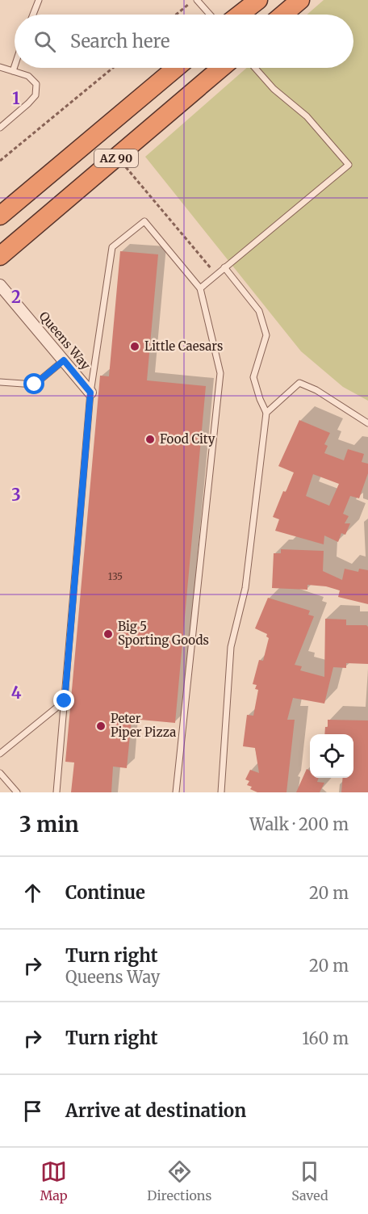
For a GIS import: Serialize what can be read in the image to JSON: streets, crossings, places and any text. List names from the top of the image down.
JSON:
{
  "streets": {
    "highway": ["AZ 90"],
    "street": ["Queens Way"]
  },
  "places": [
    "Little Caesars",
    "Food City",
    "Big 5 Sporting Goods",
    "Peter Piper Pizza"
  ],
  "house_numbers": ["135"],
  "page": {
    "search": "Search here",
    "heading": ["3 min", "Walk · 200 m"],
    "list": [
      ["Continue", "20 m"],
      ["Turn right", "Queens Way", "20 m"],
      ["Turn right", "160 m"],
      "Arrive at destination"
    ],
    "nav": ["Map", "Directions", "Saved"]
  },
  "grid": {
    "rows": [
      "1",
      "2",
      "3",
      "4"
    ]
  }
}
